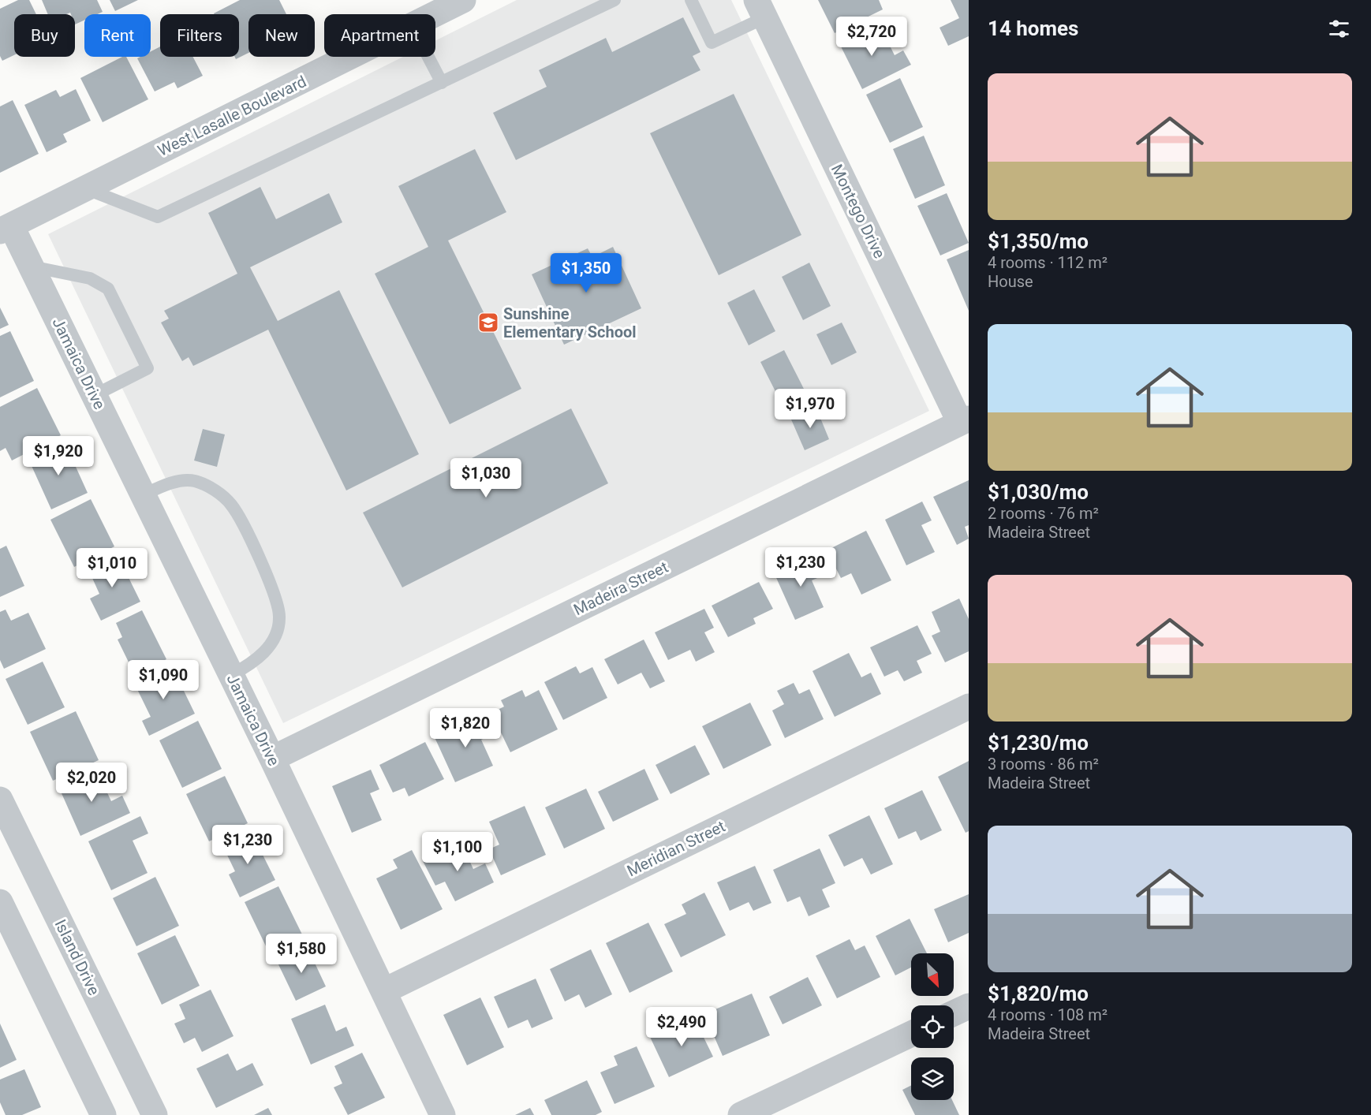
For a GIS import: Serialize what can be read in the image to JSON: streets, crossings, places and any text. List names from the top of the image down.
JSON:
{
  "streets": {
    "street": [
      "West Lasalle Boulevard",
      "Montego Drive",
      "Jamaica Drive",
      "Madeira Street",
      "Meridian Street",
      "Island Drive"
    ]
  },
  "crossings": [
    ["West Lasalle Boulevard", "Jamaica Drive"],
    ["Montego Drive", "Madeira Street"],
    ["Jamaica Drive", "Madeira Street"],
    ["Jamaica Drive", "Meridian Street"]
  ],
  "places": {
    "school or university": ["Sunshine Elementary School"]
  },
  "north": "bottom right",
  "page": {
    "heading": "14 homes",
    "chip": [
      "Buy",
      "Rent",
      "Filters",
      "New",
      "Apartment"
    ],
    "price": [
      "$2,720",
      "$1,350",
      "$1,970",
      "$1,920",
      "$1,030",
      "$1,230",
      "$1,010",
      "$1,090",
      "$1,820",
      "$2,020",
      "$1,230",
      "$1,100",
      "$1,580",
      "$2,490"
    ],
    "list": [
      {
        "name": "$1,350/mo",
        "note": "4 rooms · 112 m² · House"
      },
      {
        "name": "$1,030/mo",
        "note": "2 rooms · 76 m² · Madeira Street"
      },
      {
        "name": "$1,230/mo",
        "note": "3 rooms · 86 m² · Madeira Street"
      },
      {
        "name": "$1,820/mo",
        "note": "4 rooms · 108 m² · Madeira Street"
      }
    ]
  }
}
